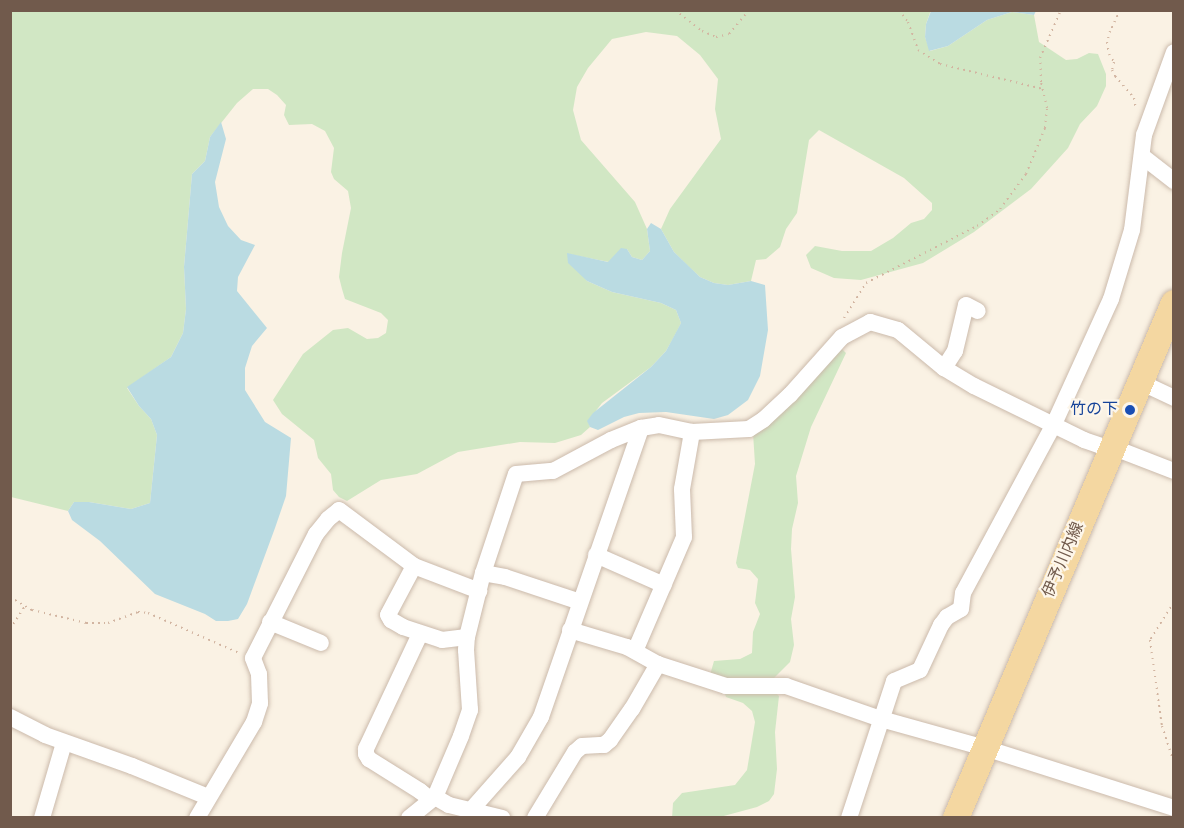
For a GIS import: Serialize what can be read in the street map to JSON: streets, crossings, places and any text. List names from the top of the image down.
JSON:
{
  "streets": {
    "main road": ["伊予川内線"]
  },
  "places": ["竹の下"]
}
